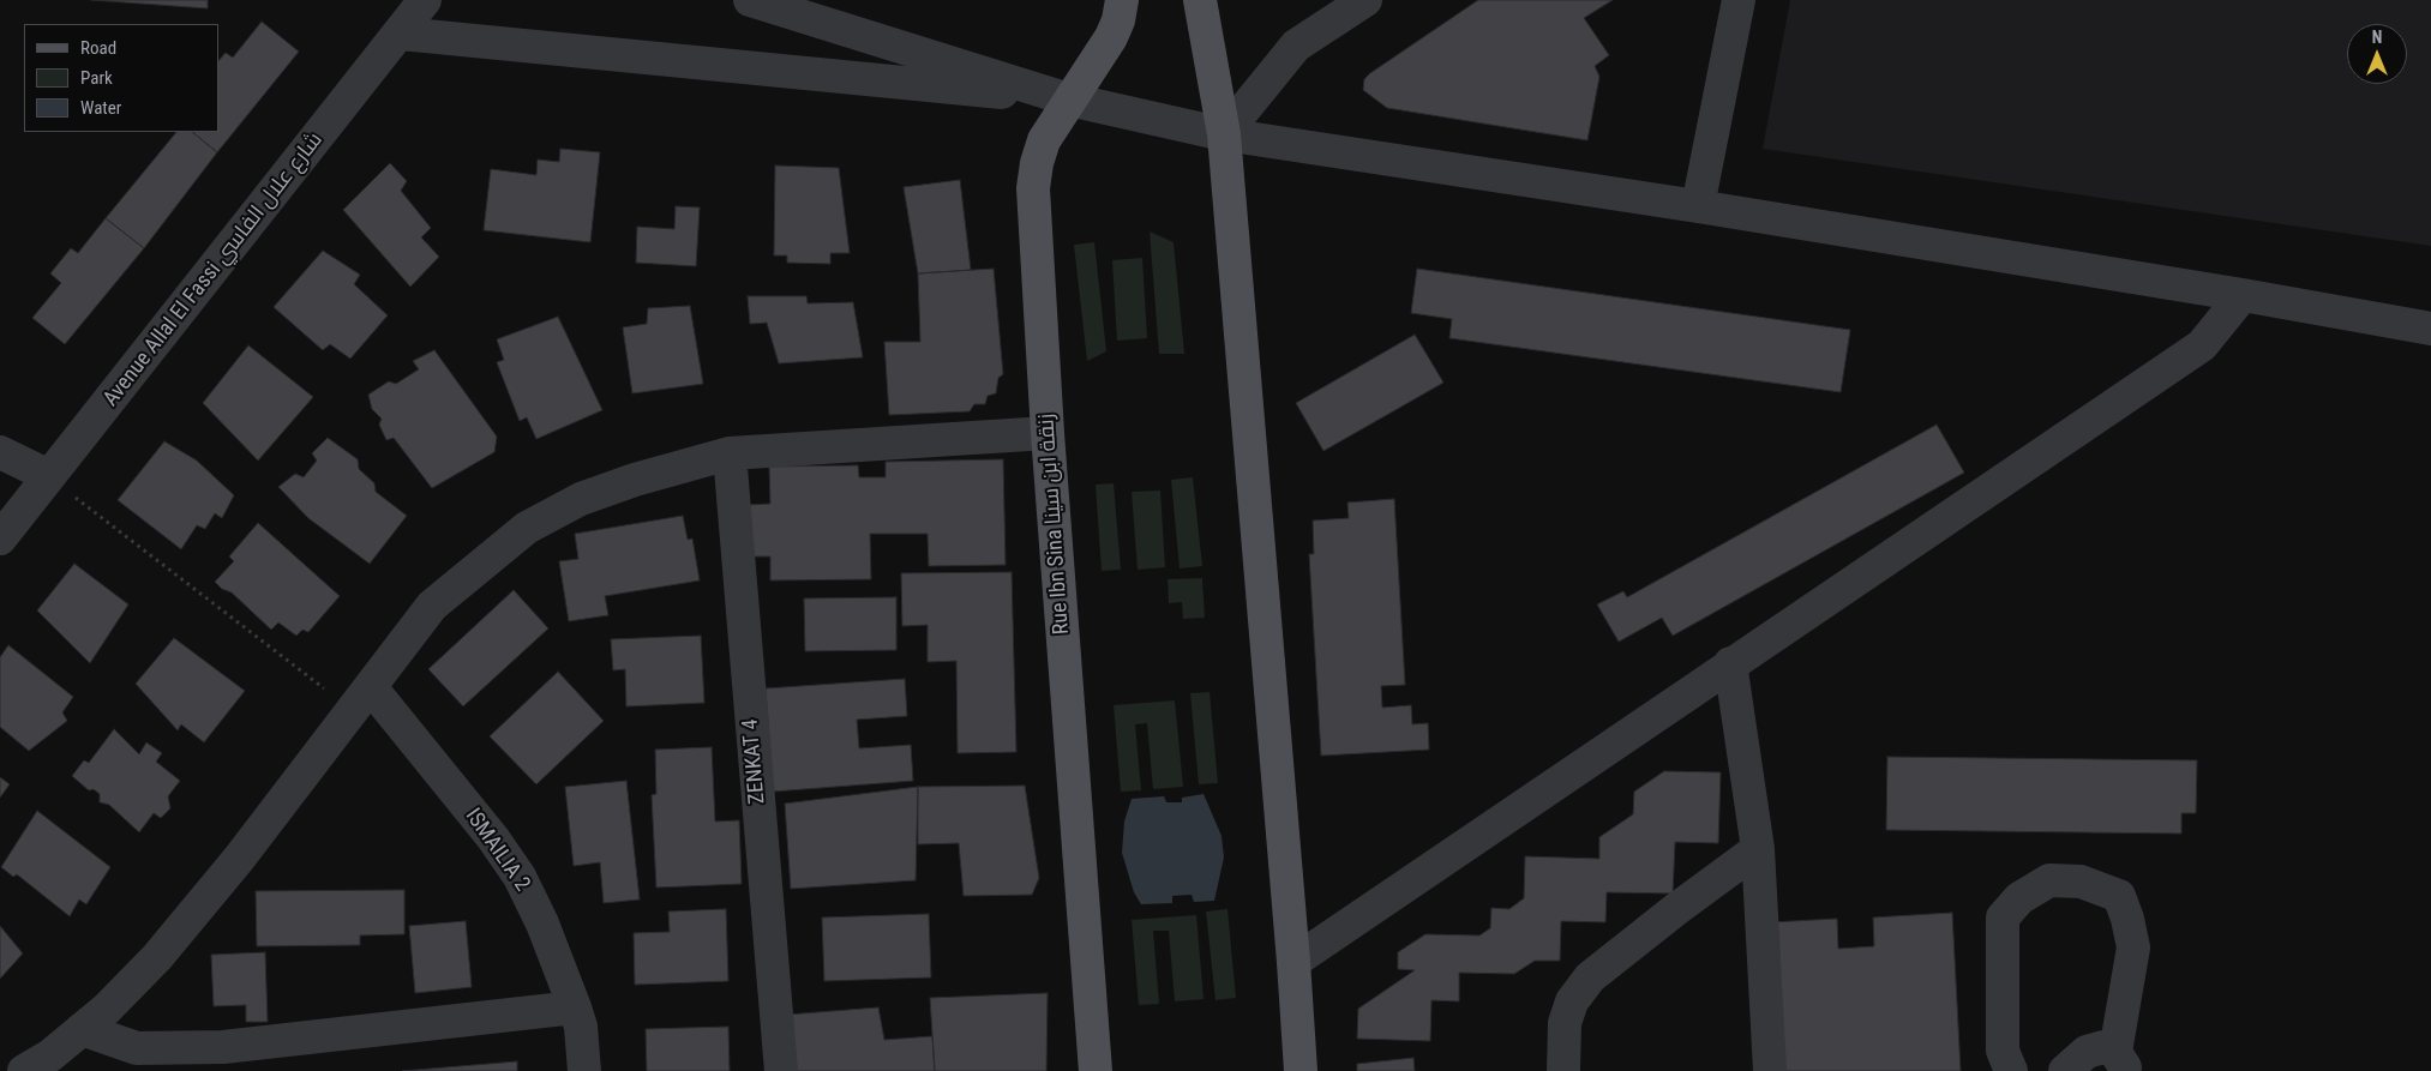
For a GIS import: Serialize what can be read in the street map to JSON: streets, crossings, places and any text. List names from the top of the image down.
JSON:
{
  "streets": {
    "main road": ["Rue Ibn Sina زنقة ابن سينا"],
    "street": ["Avenue Allal El Fassi شارع علال الفاسي", "ZENKAT 4", "ISMAILIA 2"]
  },
  "legend": ["Road", "Park", "Water"],
  "north": "top"
}
